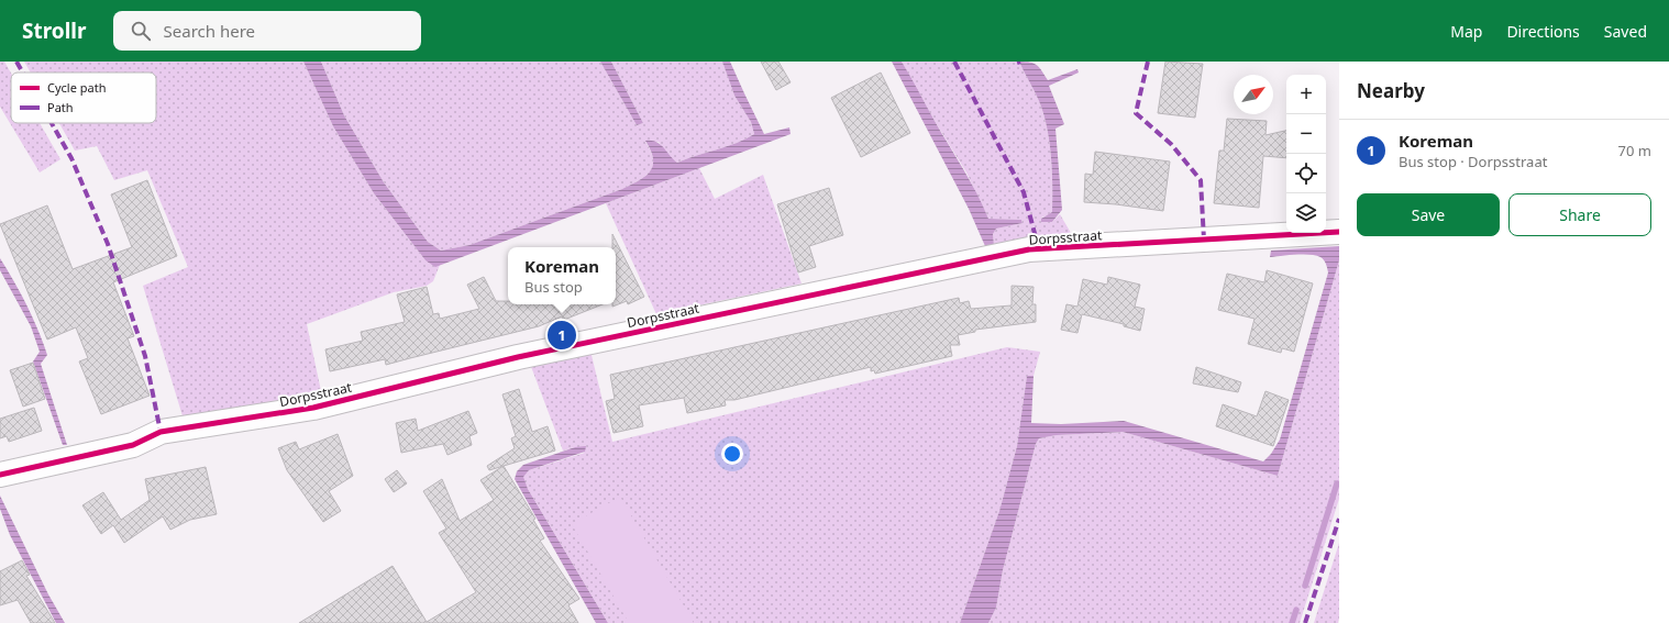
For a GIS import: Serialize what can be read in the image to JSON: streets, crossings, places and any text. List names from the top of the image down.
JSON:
{
  "streets": {
    "street": ["Dorpsstraat"]
  },
  "legend": ["Cycle path", "Path"],
  "north": "top right",
  "page": {
    "header": "Strollr",
    "search": "Search here",
    "nav": ["Map", "Directions", "Saved"],
    "heading": "Nearby",
    "map_buttons": ["+", "−"],
    "list": [
      {
        "mark": "1",
        "name": "Koreman",
        "note": "Bus stop · Dorpsstraat",
        "value": "70 m"
      }
    ],
    "buttons": ["Save", "Share"],
    "popup": ["Koreman", "Bus stop"],
    "pins": "1"
  }
}
